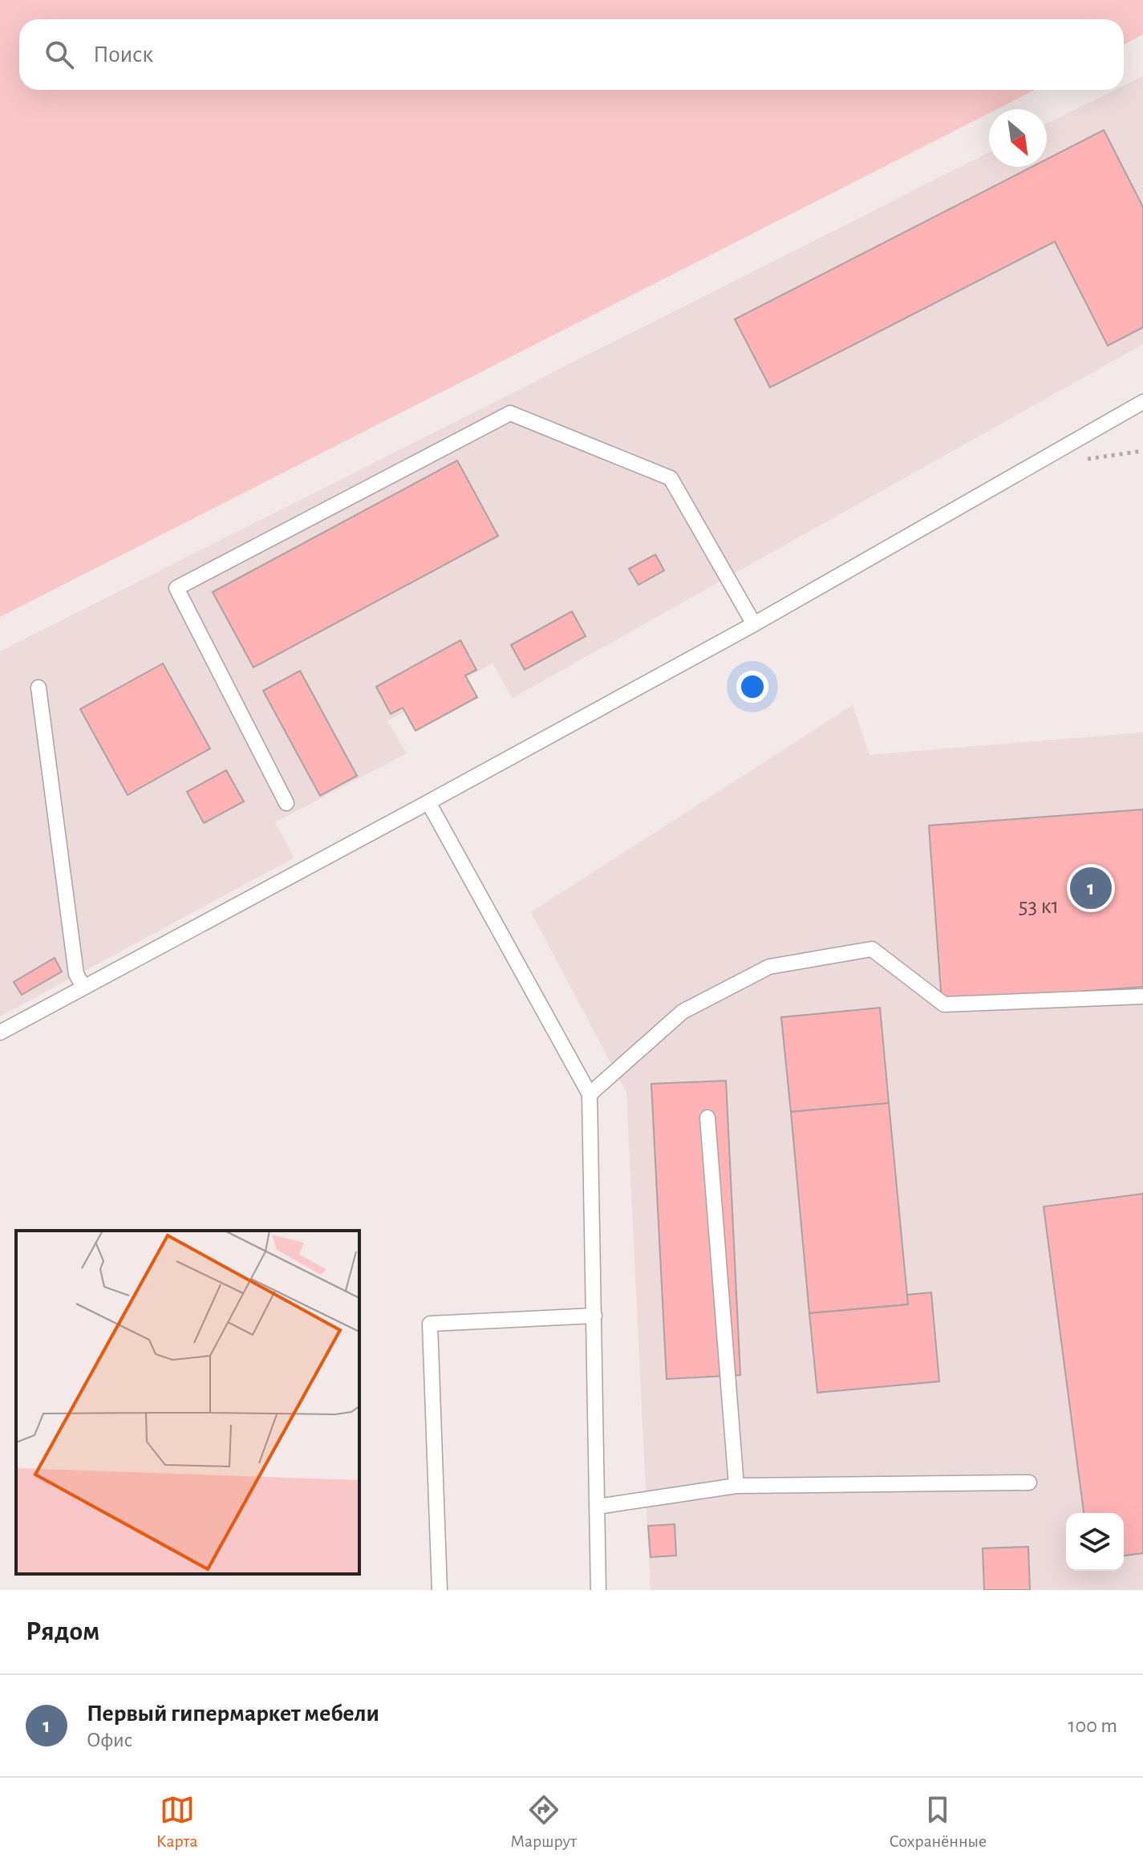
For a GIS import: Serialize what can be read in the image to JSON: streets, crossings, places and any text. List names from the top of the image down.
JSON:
{
  "house_numbers": ["53 к1"],
  "north": "bottom right",
  "page": {
    "search": "Поиск",
    "pins": "1",
    "heading": "Рядом",
    "list": [
      {
        "mark": "1",
        "name": "Первый гипермаркет мебели",
        "note": "Офис",
        "value": "100 m"
      }
    ],
    "nav": ["Карта", "Маршрут", "Сохранённые"]
  }
}
